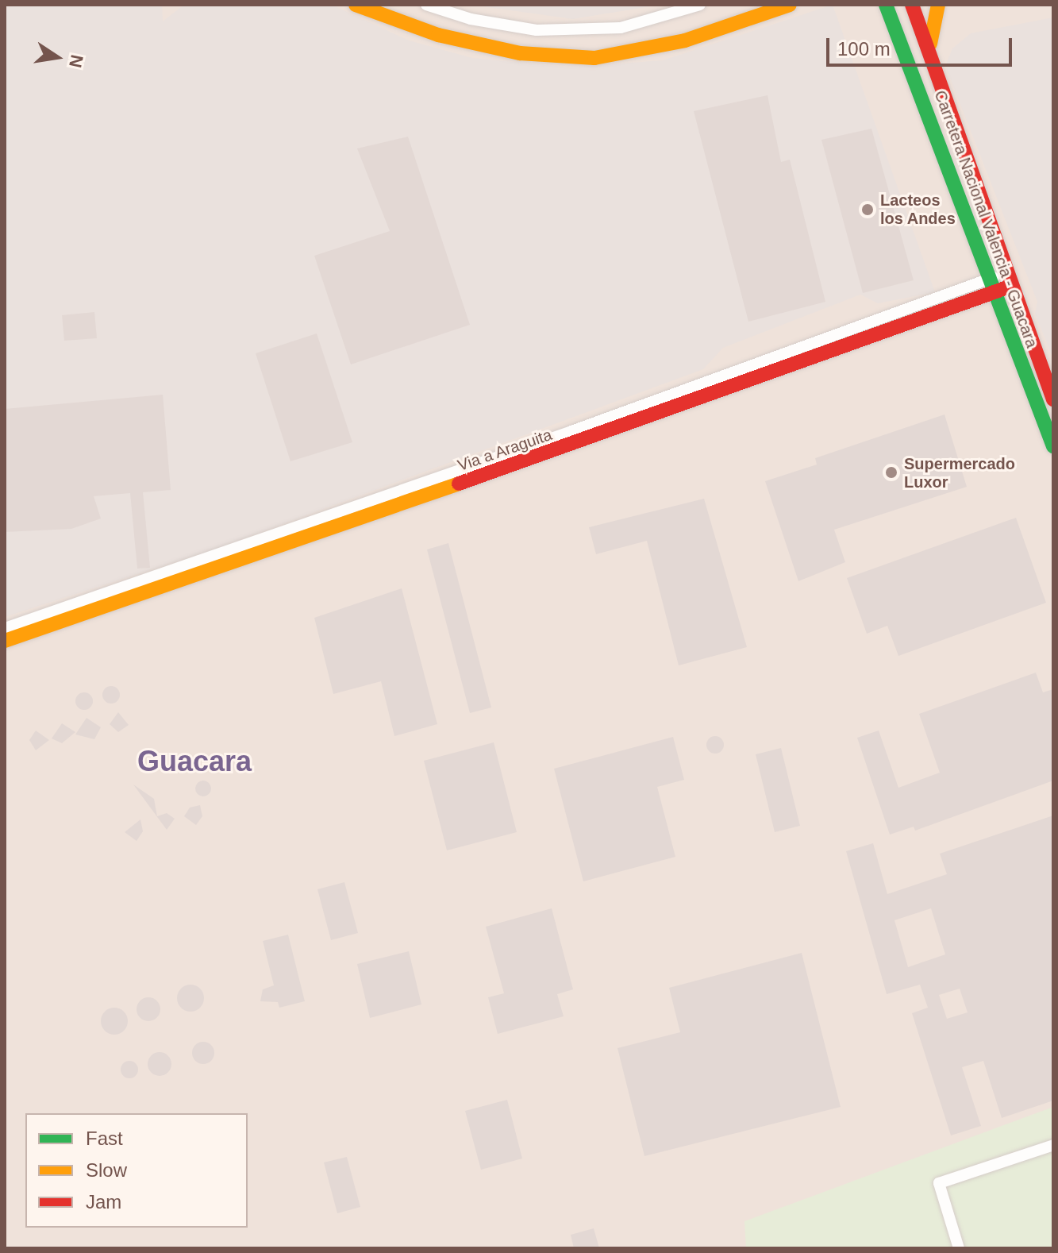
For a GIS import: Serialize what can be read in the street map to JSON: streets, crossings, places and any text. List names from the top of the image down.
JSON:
{
  "streets": {
    "street": ["Carretera Nacional Valencia - Guacara", "Via a Araguita"]
  },
  "crossings": [
    ["Carretera Nacional Valencia - Guacara", "Via a Araguita"]
  ],
  "districts": ["Guacara"],
  "places": ["Lacteos los Andes", "Supermercado Luxor"],
  "legend": ["Fast", "Slow", "Jam"],
  "scale_bar": "100 m",
  "north": "right"
}
